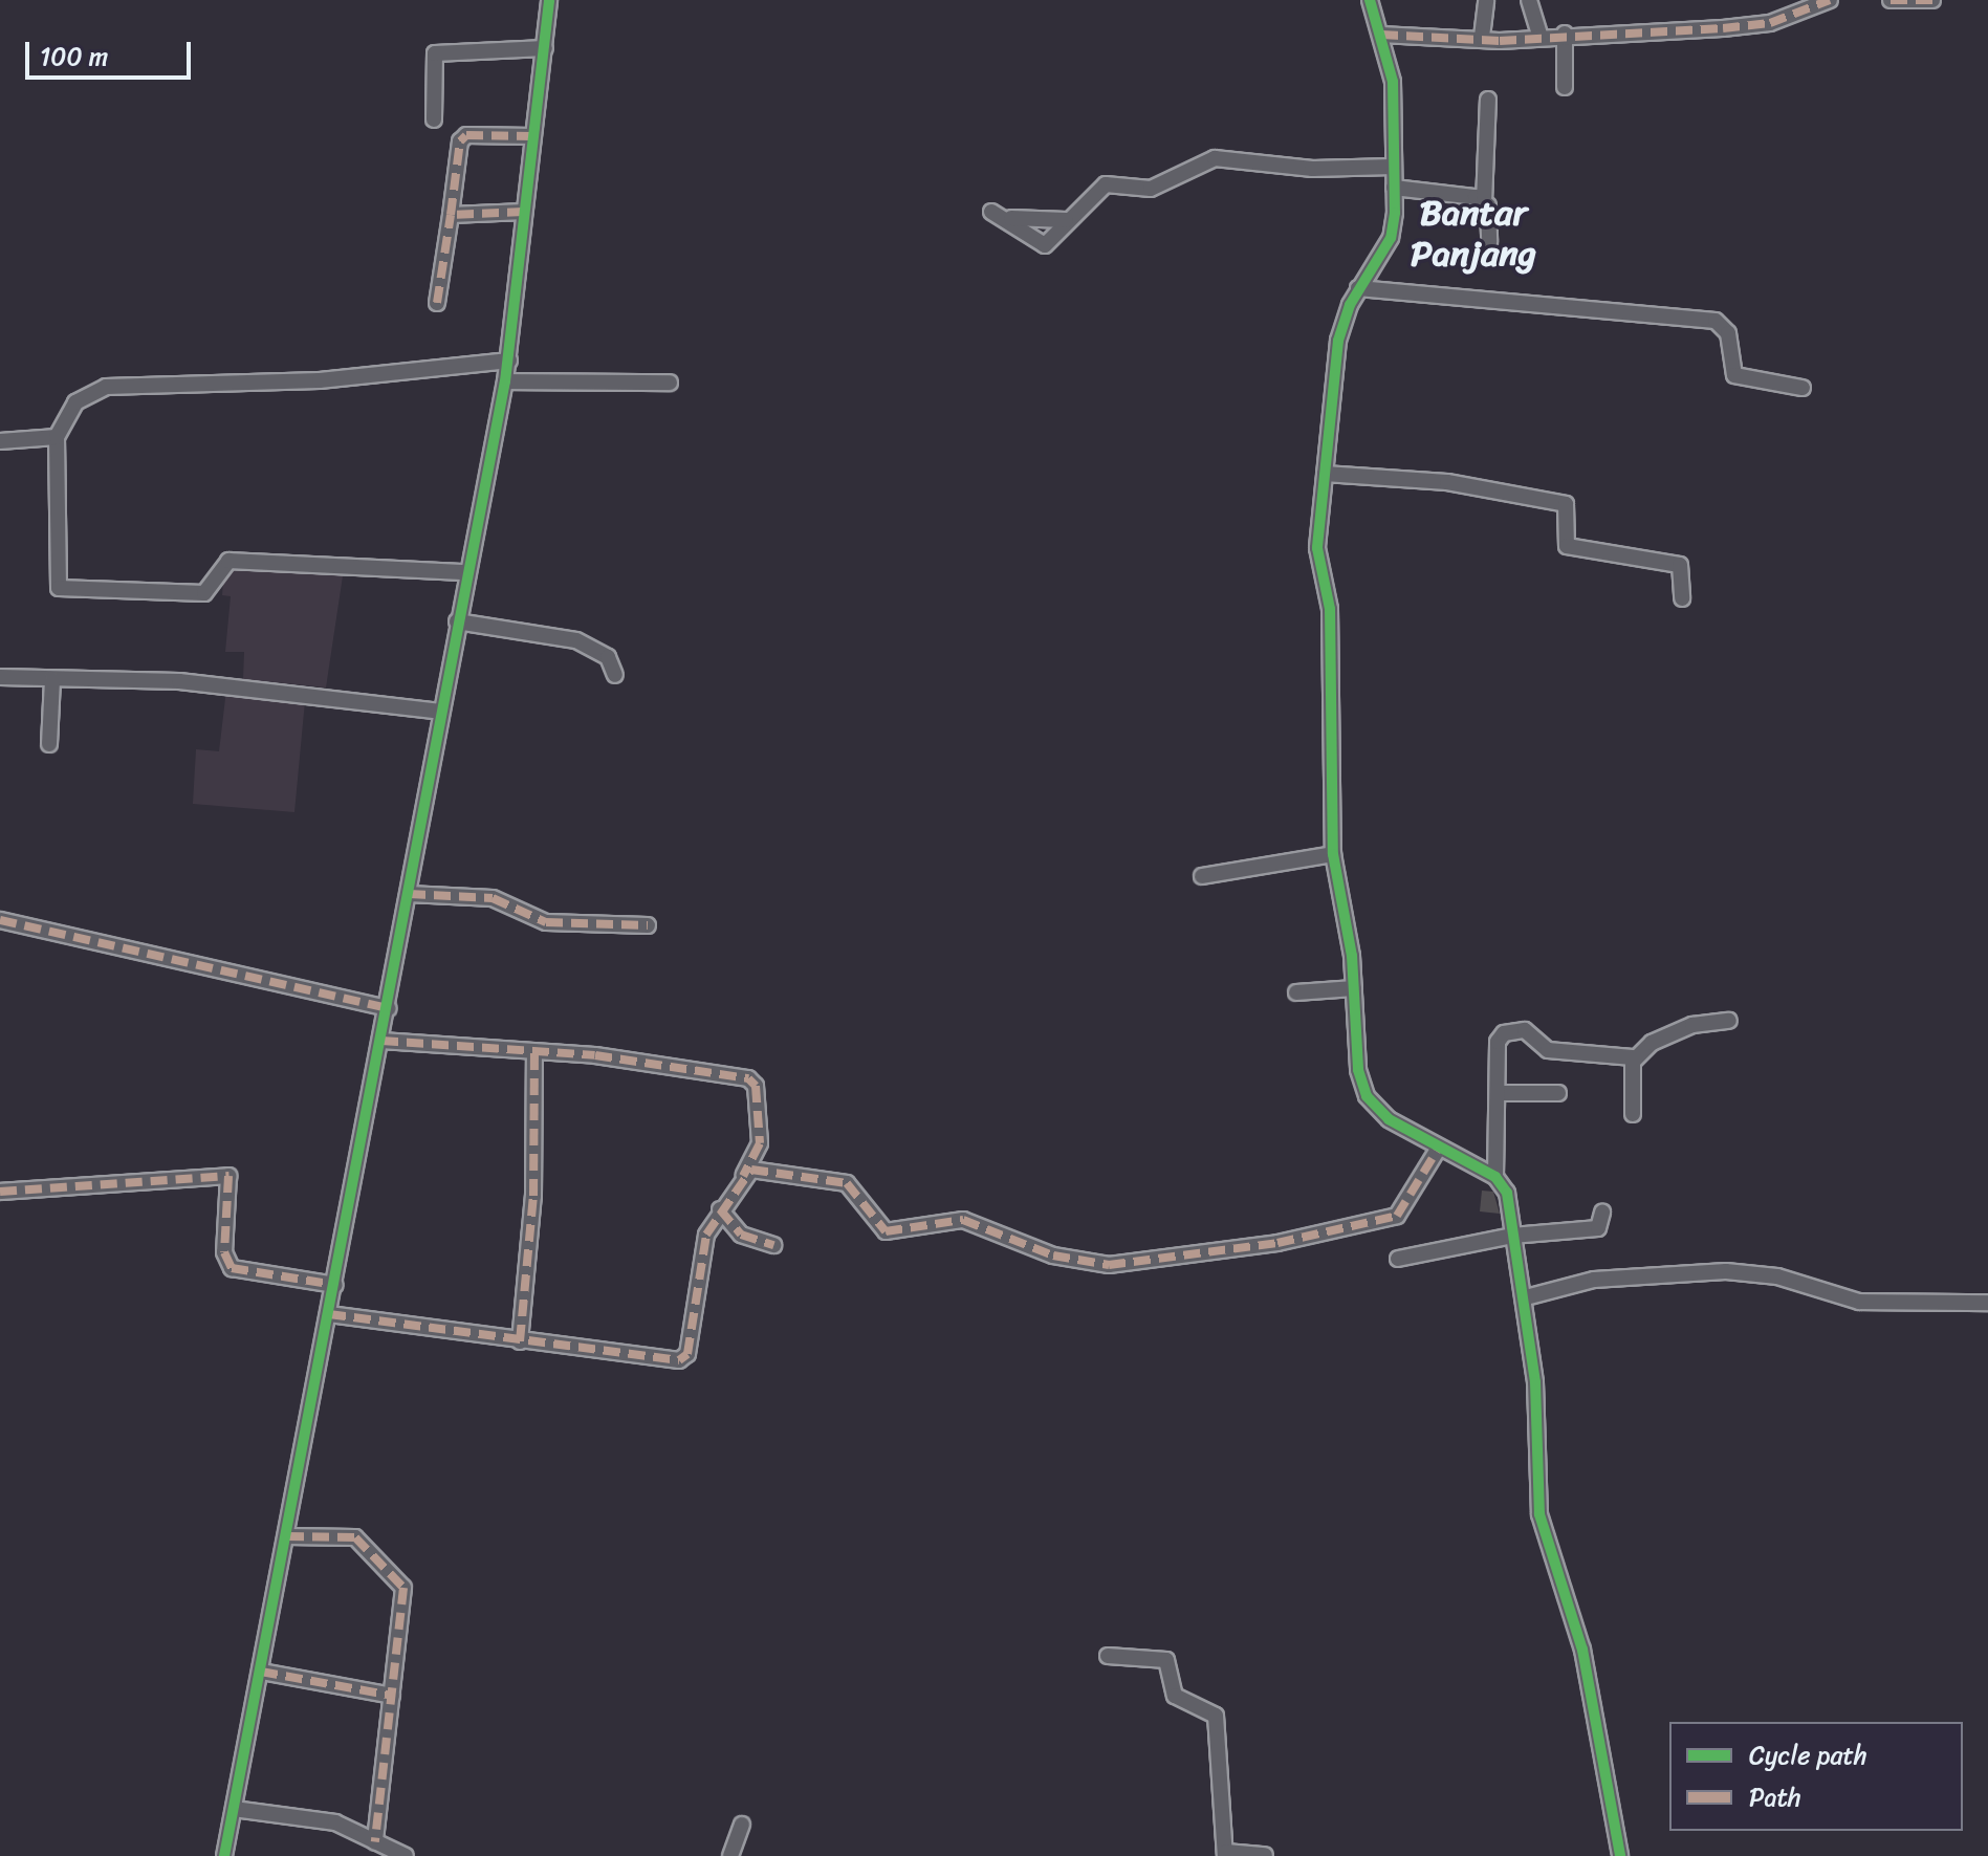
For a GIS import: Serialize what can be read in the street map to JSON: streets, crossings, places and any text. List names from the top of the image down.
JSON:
{
  "districts": ["Bantar Panjang"],
  "legend": ["Cycle path", "Path"],
  "scale_bar": "100 m"
}
